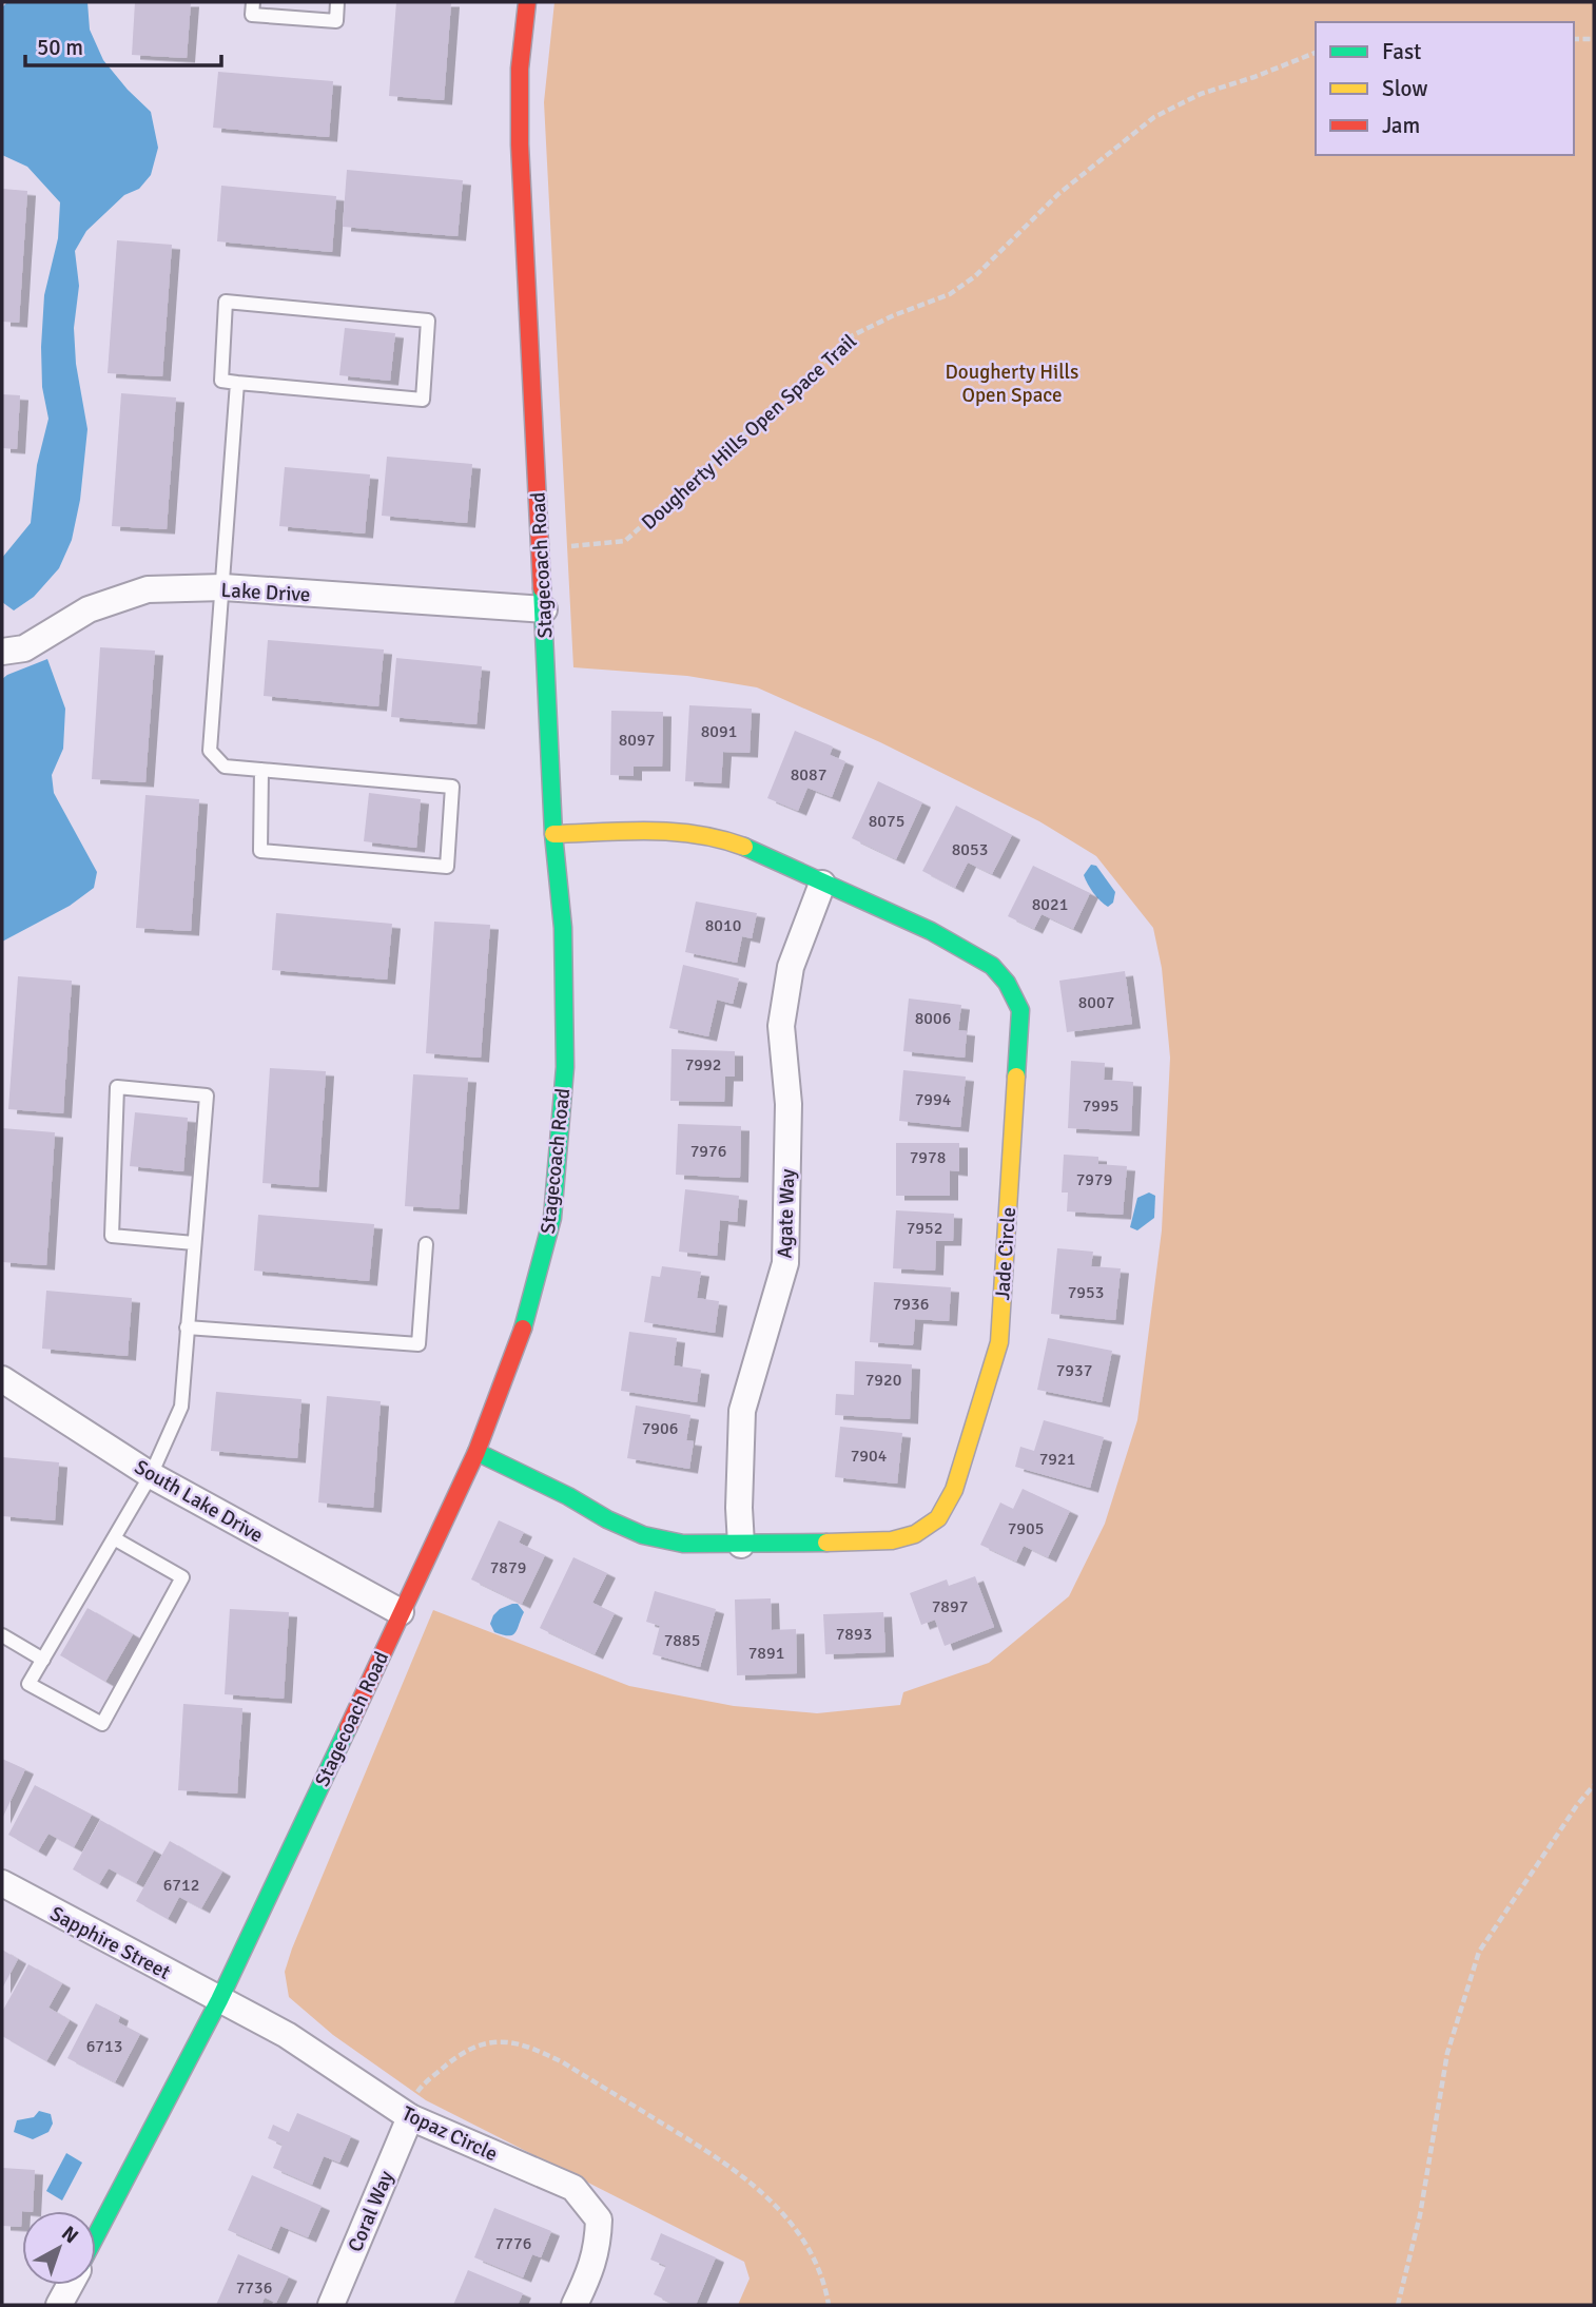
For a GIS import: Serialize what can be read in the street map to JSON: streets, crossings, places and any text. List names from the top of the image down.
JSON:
{
  "streets": {
    "street": [
      "Stagecoach Road",
      "Lake Drive",
      "Agate Way",
      "Jade Circle",
      "South Lake Drive",
      "Sapphire Street",
      "Topaz Circle",
      "Coral Way"
    ],
    "path": ["Dougherty Hills Open Space Trail"]
  },
  "crossings": [
    ["Dougherty Hills Open Space Trail", "Stagecoach Road"],
    ["Stagecoach Road", "Lake Drive"],
    ["Stagecoach Road", "Jade Circle"],
    ["Stagecoach Road", "South Lake Drive"],
    ["Stagecoach Road", "Sapphire Street"],
    ["Stagecoach Road", "Topaz Circle"],
    ["Agate Way", "Jade Circle"],
    ["Sapphire Street", "Topaz Circle"],
    ["Topaz Circle", "Coral Way"]
  ],
  "parks": ["Dougherty Hills Open Space"],
  "house_numbers": [
    "8091",
    "8097",
    "8087",
    "8075",
    "8053",
    "8021",
    "8010",
    "8007",
    "8006",
    "7992",
    "7994",
    "7995",
    "7976",
    "7978",
    "7979",
    "7952",
    "7953",
    "7936",
    "7937",
    "7920",
    "7906",
    "7904",
    "7921",
    "7905",
    "7879",
    "7897",
    "7893",
    "7885",
    "7891",
    "6712",
    "6713",
    "7776",
    "7736"
  ],
  "legend": ["Fast", "Slow", "Jam"],
  "scale_bar": "50 m",
  "north": "top right"
}
